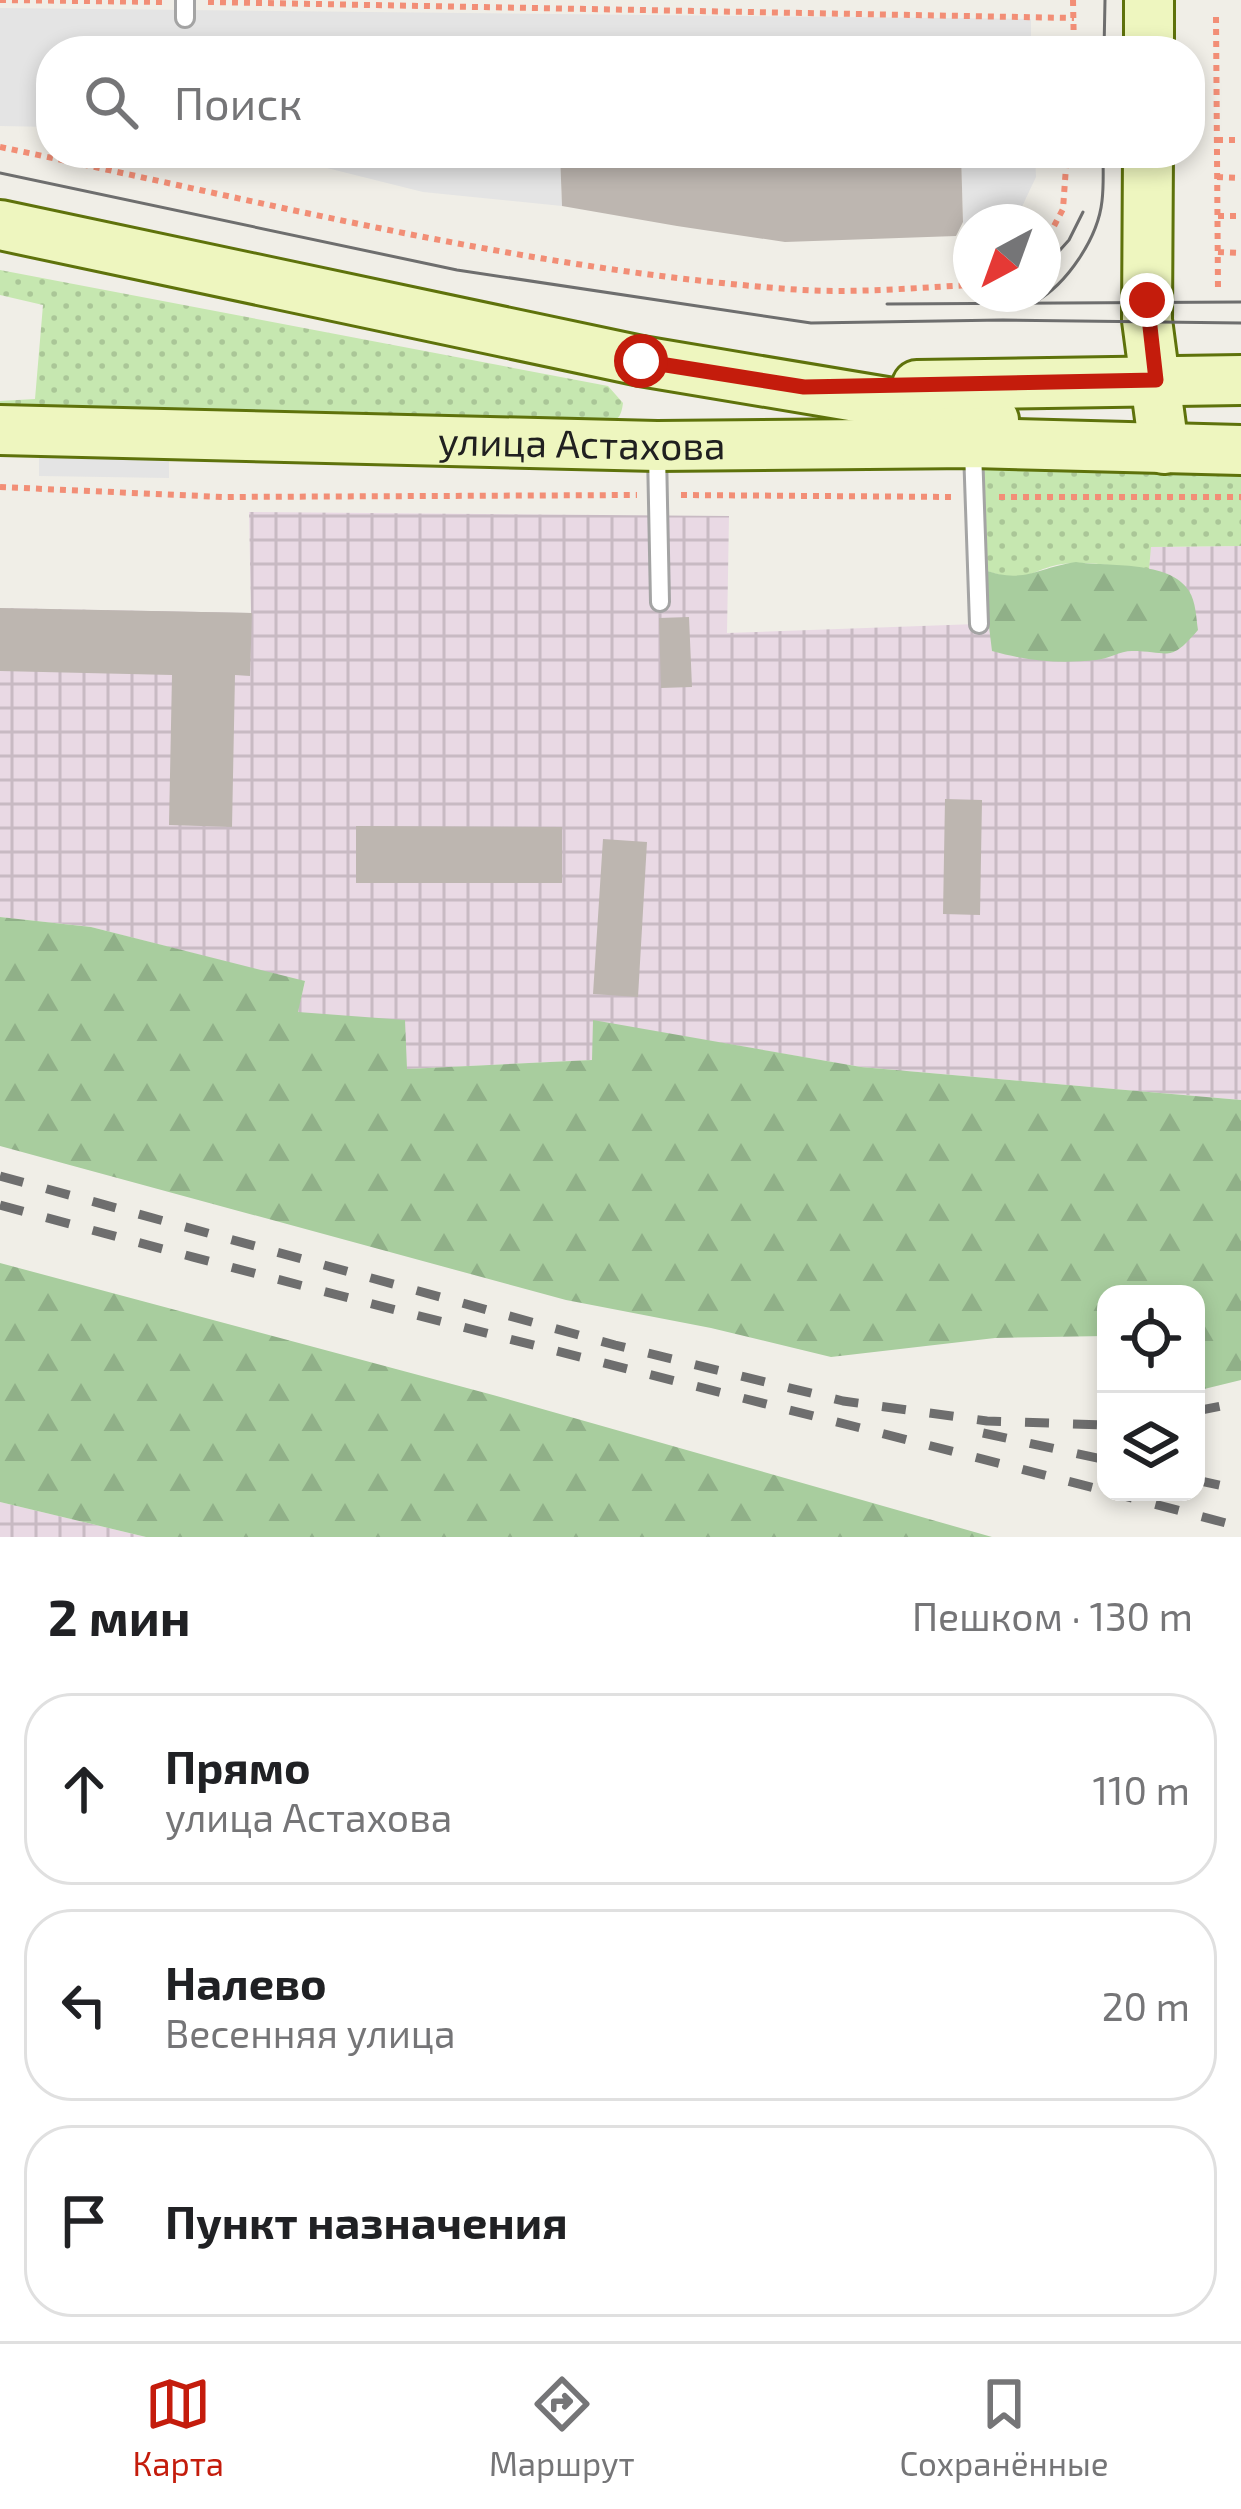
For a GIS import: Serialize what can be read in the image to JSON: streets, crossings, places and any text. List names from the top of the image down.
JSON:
{
  "streets": {
    "main road": ["улица Астахова"]
  },
  "north": "bottom left",
  "page": {
    "search": "Поиск",
    "heading": ["2 мин", "Пешком · 130 m"],
    "list": [
      ["Прямо", "улица Астахова", "110 m"],
      ["Налево", "Весенняя улица", "20 m"],
      "Пункт назначения"
    ],
    "nav": ["Карта", "Маршрут", "Сохранённые"]
  }
}
